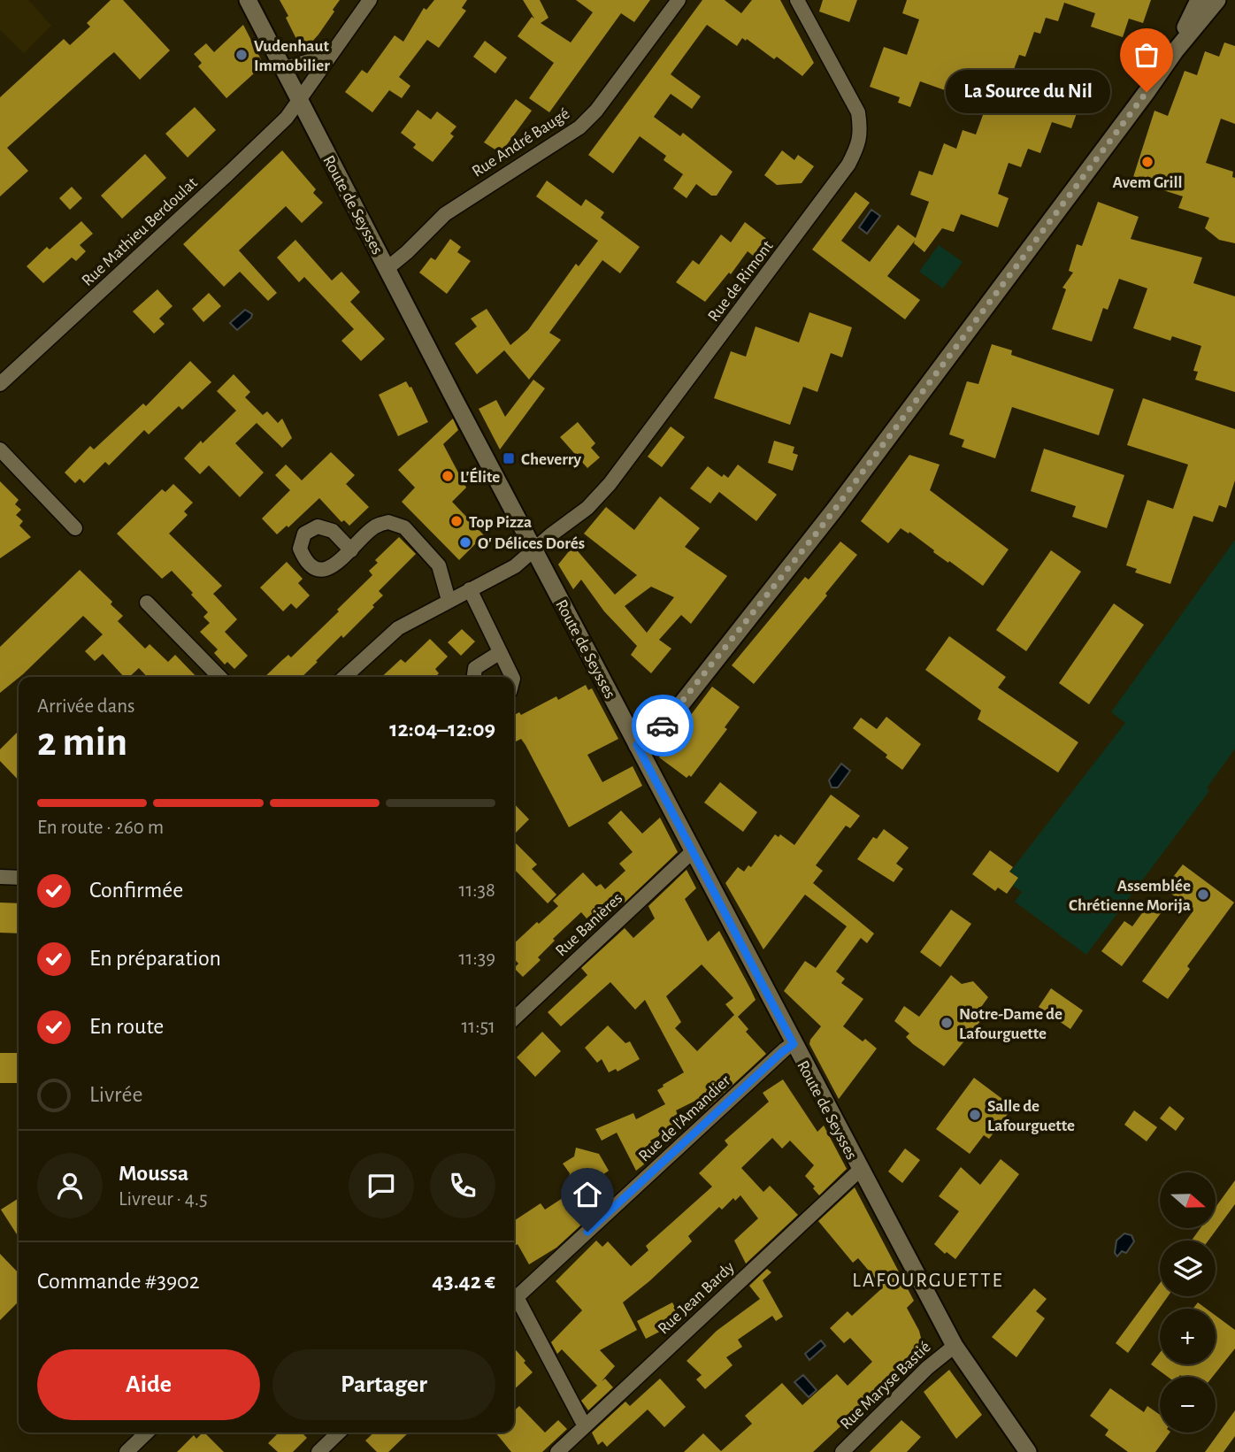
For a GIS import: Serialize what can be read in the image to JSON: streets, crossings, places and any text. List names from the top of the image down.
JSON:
{
  "streets": {
    "main road": ["Route de Seysses"],
    "street": [
      "Rue André Baugé",
      "Rue Mathieu Berdoulat",
      "Rue de Rimont",
      "Rue Banières",
      "Rue de l'Amandier",
      "Rue Jean Bardy",
      "Rue Maryse Bastié"
    ]
  },
  "crossings": [
    ["Rue André Baugé", "Route de Seysses"],
    ["Route de Seysses", "Rue Mathieu Berdoulat"],
    ["Route de Seysses", "Rue de Rimont"],
    ["Route de Seysses", "Rue Banières"],
    ["Route de Seysses", "Rue de l'Amandier"],
    ["Route de Seysses", "Rue Jean Bardy"],
    ["Route de Seysses", "Rue Maryse Bastié"],
    ["Rue de l'Amandier", "Rue Jean Bardy"]
  ],
  "districts": ["LAFOURGUETTE"],
  "places": {
    "other": [
      "Vudenhaut Immobilier",
      "La Source du Nil",
      "Avem Grill",
      "L'Élite",
      "Top Pizza",
      "O' Délices Dorés",
      "Assemblée Chrétienne Morija",
      "Notre-Dame de Lafourguette",
      "Salle de Lafourguette"
    ],
    "transit": ["Cheverry"]
  },
  "north": "right",
  "page": {
    "bubble": "La Source du Nil",
    "heading": ["2 min", "Arrivée dans", "12:04–12:09"],
    "panel": [
      "Moussa",
      "Livreur · 4.5",
      "Commande #3902",
      "43.42 €"
    ],
    "bar": "En route · 260 m",
    "list": [
      ["Confirmée", "11:38"],
      ["En préparation", "11:39"],
      ["En route", "11:51"],
      "Livrée"
    ],
    "map_buttons": ["+", "−"],
    "buttons": ["Aide", "Partager"]
  }
}
